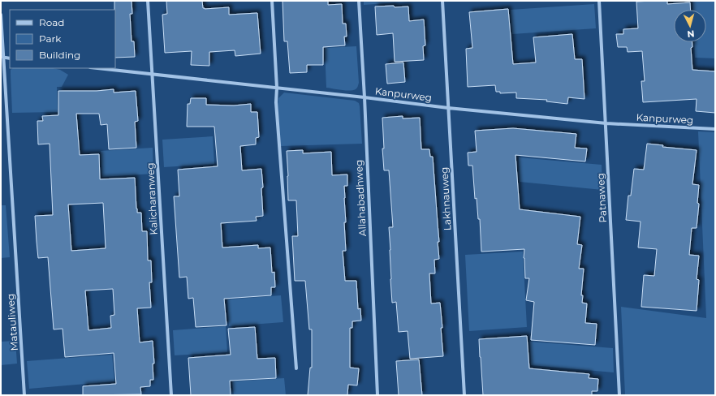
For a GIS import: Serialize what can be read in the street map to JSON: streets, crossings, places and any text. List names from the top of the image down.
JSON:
{
  "streets": {
    "street": [
      "Kanpurweg",
      "Allahabadhweg",
      "Patnaweg",
      "Kalicharanweg",
      "Lakhnauweg",
      "Matauliweg"
    ]
  },
  "crossings": [
    ["Kanpurweg", "Allahabadhweg"],
    ["Kanpurweg", "Patnaweg"],
    ["Kanpurweg", "Kalicharanweg"],
    ["Kanpurweg", "Lakhnauweg"]
  ],
  "legend": ["Road", "Park", "Building"],
  "north": "bottom"
}
